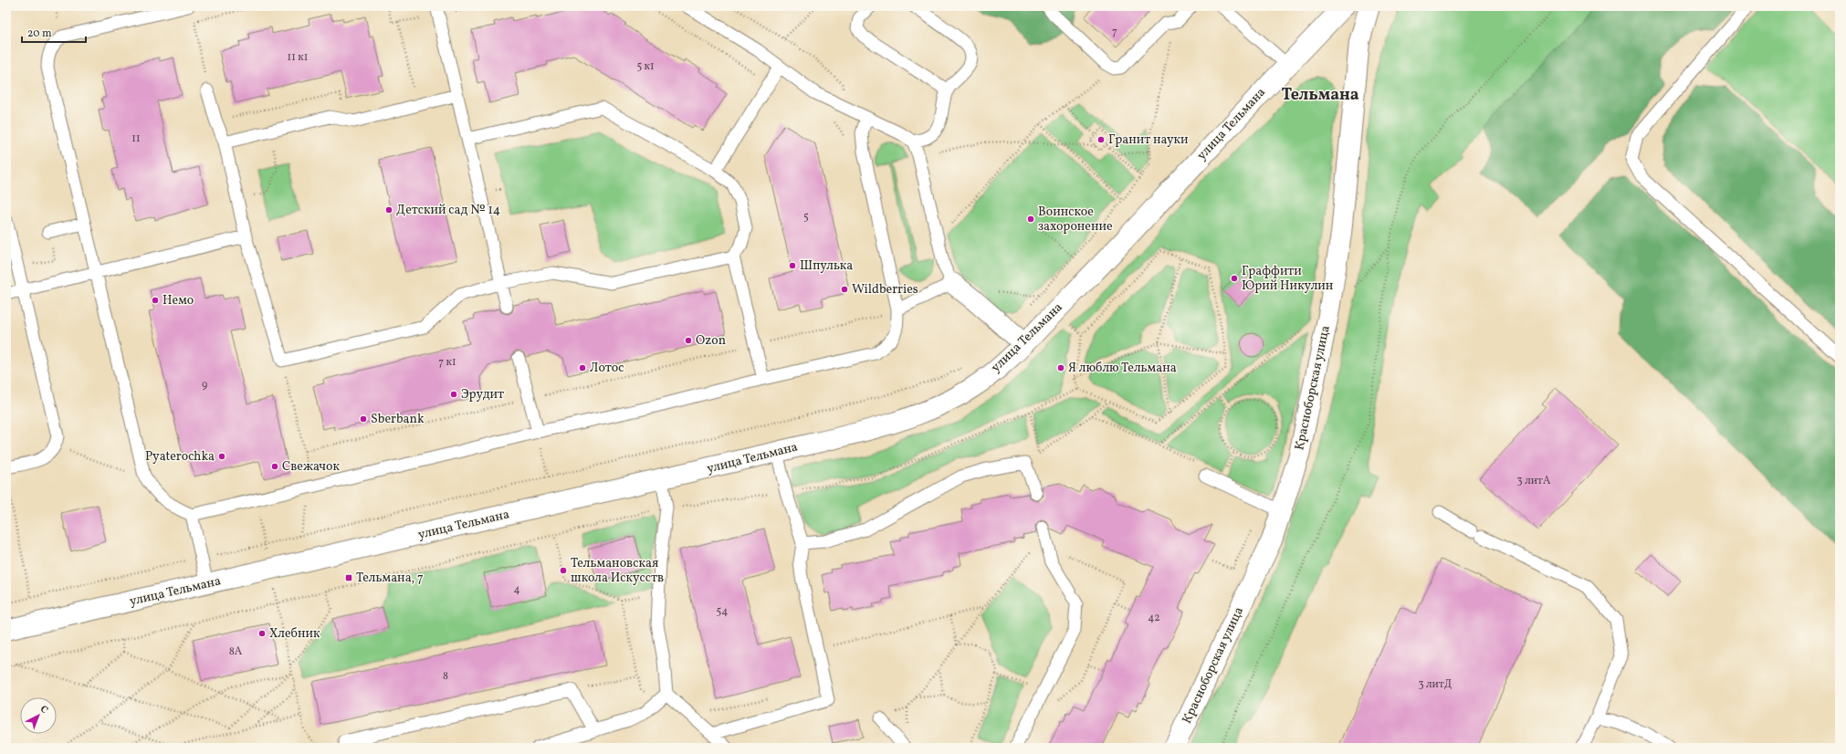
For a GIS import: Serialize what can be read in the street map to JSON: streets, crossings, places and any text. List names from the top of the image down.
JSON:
{
  "streets": {
    "main road": ["улица Тельмана", "Красноборская улица"]
  },
  "districts": ["Тельмана"],
  "places": {
    "other": [
      "Гранит науки",
      "Детский сад № 14",
      "Воинское захоронение",
      "Шпулька",
      "Граффити Юрий Никулин",
      "Wildberries",
      "Немо",
      "Ozon",
      "Лотос",
      "Я люблю Тельмана",
      "Эрудит",
      "Sberbank",
      "Pyaterochka",
      "Свежачок",
      "Тельмановская школа Искусств",
      "Хлебник"
    ],
    "transit": ["Тельмана, 7"]
  },
  "house_numbers": [
    "7",
    "11 к1",
    "5 к1",
    "11",
    "5",
    "7 к1",
    "9",
    "3 литА",
    "4",
    "54",
    "42",
    "8А",
    "8",
    "3 литД"
  ],
  "scale_bar": "20 m",
  "north": "top right"
}
